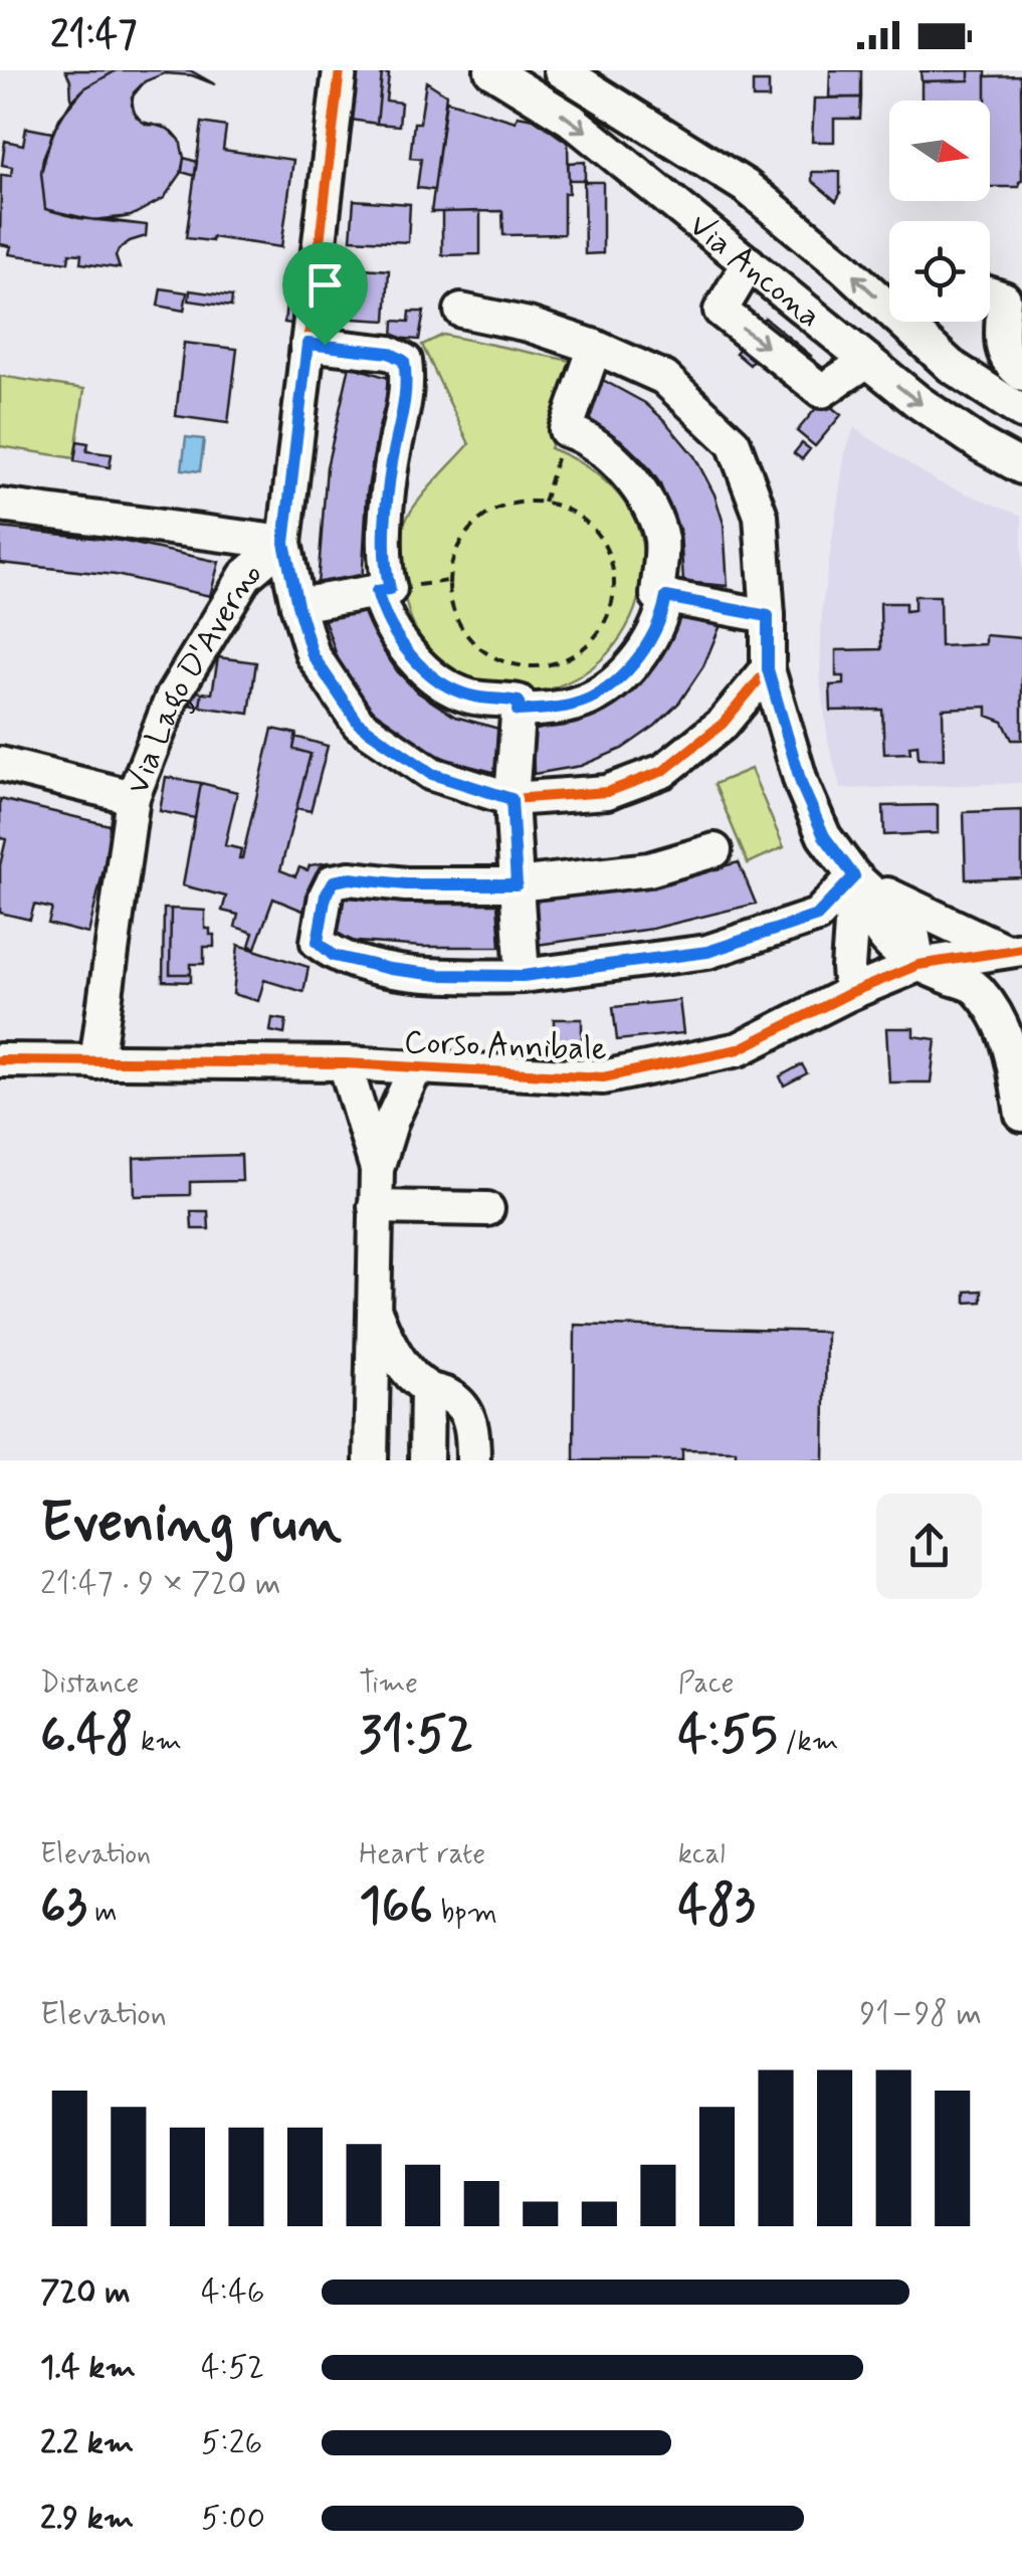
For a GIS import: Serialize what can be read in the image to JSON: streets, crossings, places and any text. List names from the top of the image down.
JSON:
{
  "streets": {
    "street": ["Via Ancona", "Via Lago D'Averno", "Corso Annibale"]
  },
  "crossings": [
    ["Via Lago D'Averno", "Corso Annibale"]
  ],
  "north": "right",
  "page": {
    "status": "21:47",
    "heading": ["Evening run", "21:47 · 9 × 720 m"],
    "stats": [
      ["Distance", "6.48 km"],
      ["Time", "31:52"],
      ["Pace", "4:55 /km"],
      ["Elevation", "63 m"],
      ["Heart rate", "166 bpm"],
      ["kcal", "483"]
    ],
    "chart": ["Elevation", "91–98 m"],
    "list": [
      {
        "name": "720 m",
        "note": "4:46"
      },
      {
        "name": "1.4 km",
        "note": "4:52"
      },
      {
        "name": "2.2 km",
        "note": "5:26"
      },
      {
        "name": "2.9 km",
        "note": "5:00"
      }
    ]
  }
}
